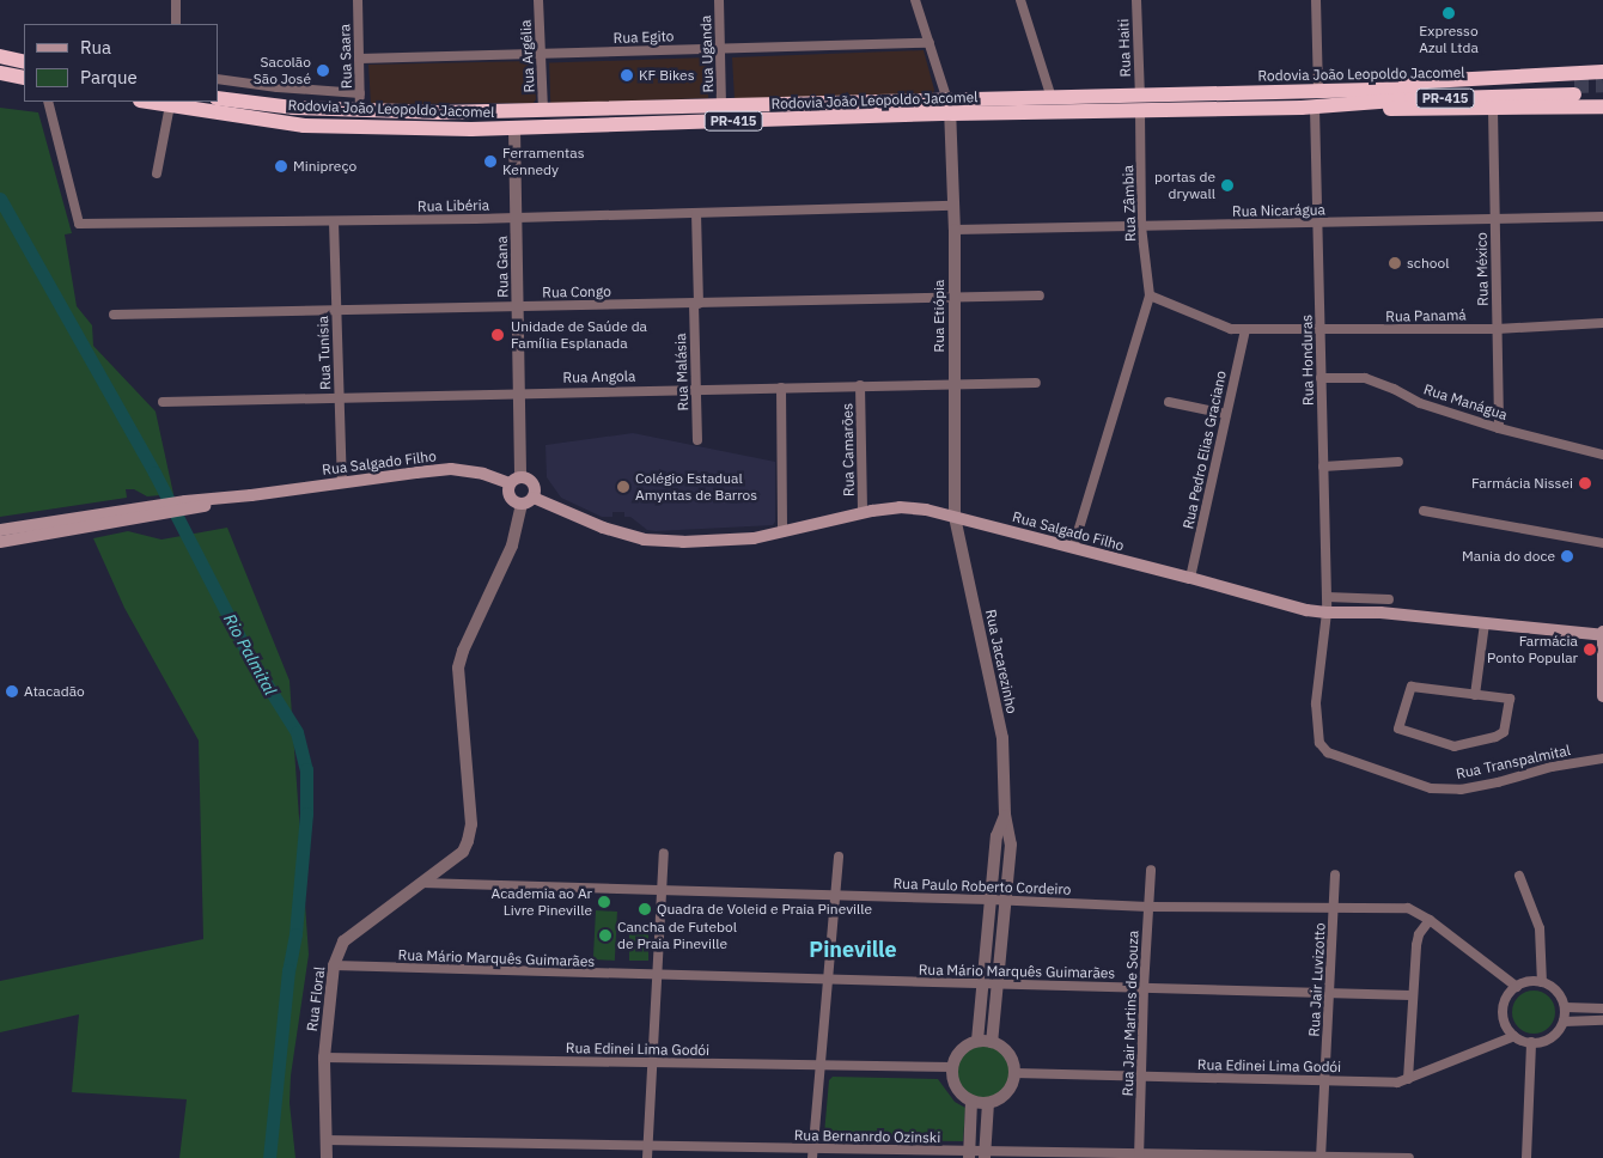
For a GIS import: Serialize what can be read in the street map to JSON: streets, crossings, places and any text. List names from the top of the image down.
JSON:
{
  "streets": {
    "highway": ["Rodovia João Leopoldo Jacomel", "PR-415"],
    "main road": ["Rua Salgado Filho"],
    "street": [
      "Rua Egito",
      "Rua Haiti",
      "Rua Uganda",
      "Rua Saara",
      "Rua Argélia",
      "Rua Zâmbia",
      "Rua Libéria",
      "Rua Nicarágua",
      "Rua Gana",
      "Rua México",
      "Rua Congo",
      "Rua Etiópia",
      "Rua Panamá",
      "Rua Tunísia",
      "Rua Honduras",
      "Rua Malásia",
      "Rua Angola",
      "Rua Manágua",
      "Rua Camarões",
      "Rua Pedro Elias Graciano",
      "Rua Jacarezinho",
      "Rua Transpalmital",
      "Rua Paulo Roberto Cordeiro",
      "Rua Mário Marquês Guimarães",
      "Rua Jair Luvizotto",
      "Rua Floral",
      "Rua Jair Martins de Souza",
      "Rua Edinei Lima Godói",
      "Rua Bernanrdo Ozinski"
    ]
  },
  "crossings": [
    ["Rua Egito", "Rua Uganda"],
    ["Rua Egito", "Rua Saara"],
    ["Rua Egito", "Rua Argélia"],
    ["Rua Haiti", "Rodovia João Leopoldo Jacomel"],
    ["Rua Haiti", "Rua Zâmbia"],
    ["Rua Uganda", "Rodovia João Leopoldo Jacomel"],
    ["Rua Saara", "Rodovia João Leopoldo Jacomel"],
    ["Rua Argélia", "Rodovia João Leopoldo Jacomel"],
    ["Rodovia João Leopoldo Jacomel", "Rua Zâmbia"],
    ["Rodovia João Leopoldo Jacomel", "Rua Gana"],
    ["Rodovia João Leopoldo Jacomel", "Rua Etiópia"],
    ["Rodovia João Leopoldo Jacomel", "Rua Honduras"],
    ["Rua Zâmbia", "Rua Nicarágua"],
    ["Rua Libéria", "Rua Gana"],
    ["Rua Libéria", "Rua Etiópia"],
    ["Rua Libéria", "Rua Tunísia"],
    ["Rua Libéria", "Rua Malásia"],
    ["Rua Nicarágua", "Rua México"],
    ["Rua Nicarágua", "Rua Etiópia"],
    ["Rua Nicarágua", "Rua Honduras"],
    ["Rua Gana", "Rua Congo"],
    ["Rua Gana", "Rua Angola"],
    ["Rua Gana", "Rua Salgado Filho"],
    ["Rua Gana", "Rua Floral"],
    ["Rua México", "Rua Panamá"],
    ["Rua México", "Rua Manágua"],
    ["Rua Congo", "Rua Etiópia"],
    ["Rua Congo", "Rua Tunísia"],
    ["Rua Congo", "Rua Malásia"],
    ["Rua Etiópia", "Rua Angola"],
    ["Rua Etiópia", "Rua Salgado Filho"],
    ["Rua Etiópia", "Rua Jacarezinho"],
    ["Rua Panamá", "Rua Honduras"],
    ["Rua Tunísia", "Rua Angola"],
    ["Rua Tunísia", "Rua Salgado Filho"],
    ["Rua Honduras", "Rua Manágua"],
    ["Rua Honduras", "Rua Salgado Filho"],
    ["Rua Honduras", "Rua Transpalmital"],
    ["Rua Malásia", "Rua Angola"],
    ["Rua Angola", "Rua Camarões"],
    ["Rua Camarões", "Rua Salgado Filho"],
    ["Rua Pedro Elias Graciano", "Rua Salgado Filho"],
    ["Rua Salgado Filho", "Rua Jacarezinho"],
    ["Rua Salgado Filho", "Rua Transpalmital"],
    ["Rua Salgado Filho", "Rua Floral"],
    ["Rua Jacarezinho", "Rua Paulo Roberto Cordeiro"],
    ["Rua Jacarezinho", "Rua Mário Marquês Guimarães"],
    ["Rua Jacarezinho", "Rua Edinei Lima Godói"],
    ["Rua Paulo Roberto Cordeiro", "Rua Jair Luvizotto"],
    ["Rua Paulo Roberto Cordeiro", "Rua Floral"],
    ["Rua Paulo Roberto Cordeiro", "Rua Jair Martins de Souza"],
    ["Rua Paulo Roberto Cordeiro", "Rua Edinei Lima Godói"],
    ["Rua Mário Marquês Guimarães", "Rua Jair Luvizotto"],
    ["Rua Mário Marquês Guimarães", "Rua Floral"],
    ["Rua Mário Marquês Guimarães", "Rua Jair Martins de Souza"],
    ["Rua Jair Luvizotto", "Rua Edinei Lima Godói"],
    ["Rua Jair Luvizotto", "Rua Bernanrdo Ozinski"],
    ["Rua Floral", "Rua Edinei Lima Godói"],
    ["Rua Floral", "Rua Bernanrdo Ozinski"],
    ["Rua Jair Martins de Souza", "Rua Edinei Lima Godói"],
    ["Rua Jair Martins de Souza", "Rua Bernanrdo Ozinski"]
  ],
  "districts": ["Pineville"],
  "water": ["Rio Palmital"],
  "places": [
    "Expresso Azul Ltda",
    "Sacolão São José",
    "KF Bikes",
    "Ferramentas Kennedy",
    "Minipreço",
    "portas de drywall",
    "school",
    "Unidade de Saúde da Família Esplanada",
    "Farmácia Nissei",
    "Colégio Estadual Amyntas de Barros",
    "Mania do doce",
    "Farmácia Ponto Popular",
    "Atacadão",
    "Academia ao Ar Livre Pineville",
    "Quadra de Voleid e Praia Pineville",
    "Cancha de Futebol de Praia Pineville"
  ],
  "legend": ["Rua", "Parque"]
}
